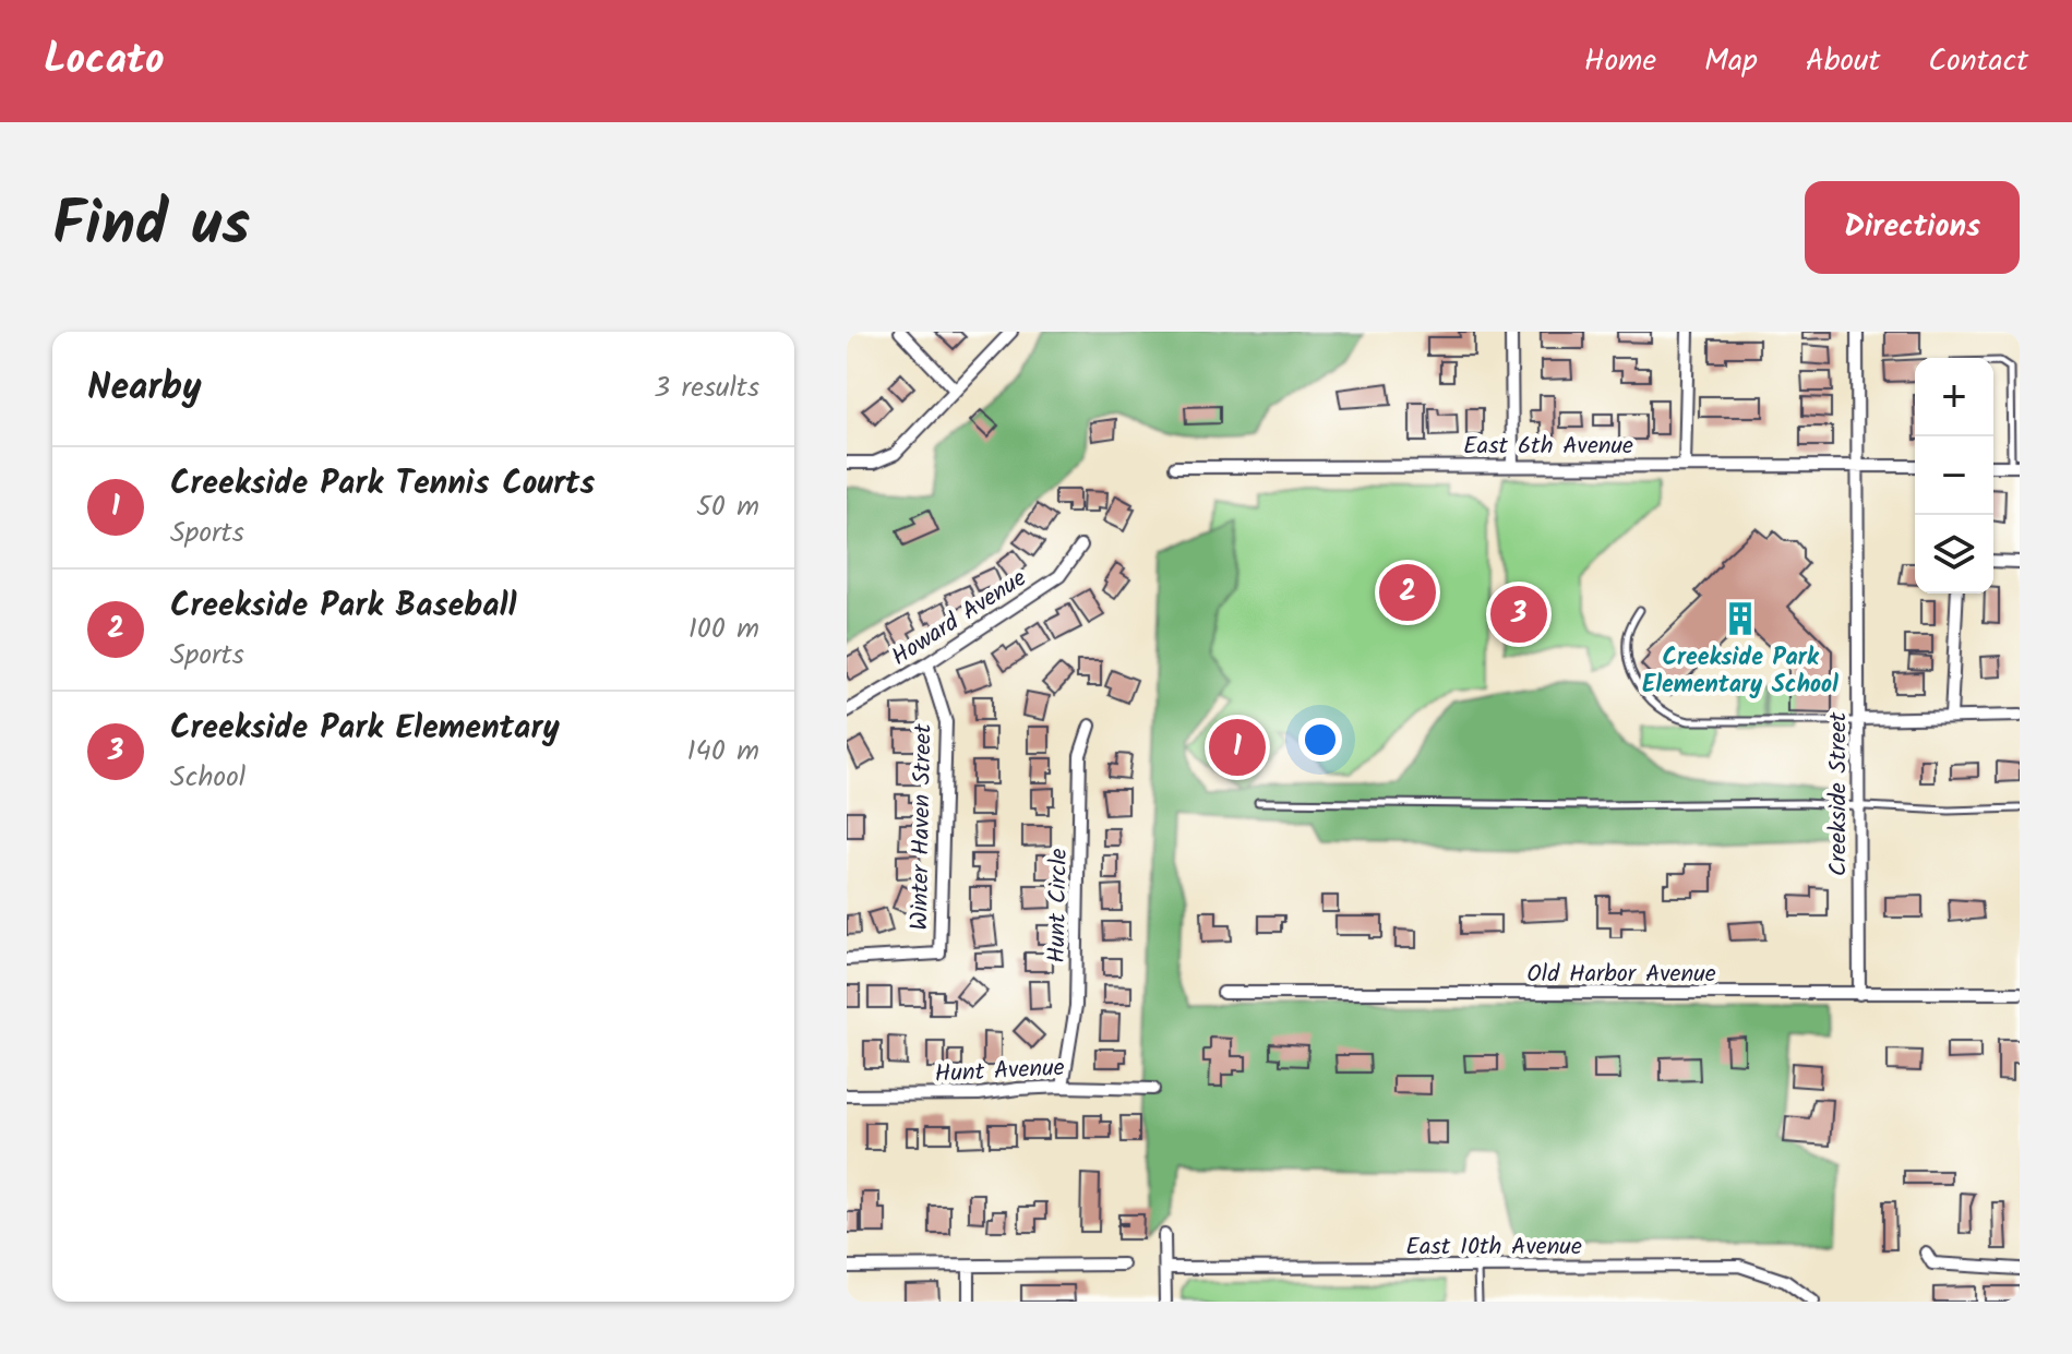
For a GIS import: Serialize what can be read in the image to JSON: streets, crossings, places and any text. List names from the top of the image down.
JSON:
{
  "streets": {
    "street": [
      "East 6th Avenue",
      "Howard Avenue",
      "Creekside Street",
      "Winter Haven Street",
      "Hunt Circle",
      "Old Harbor Avenue",
      "Hunt Avenue",
      "East 10th Avenue"
    ]
  },
  "crossings": [
    ["East 6th Avenue", "Creekside Street"],
    ["Howard Avenue", "Winter Haven Street"],
    ["Creekside Street", "Old Harbor Avenue"],
    ["Hunt Circle", "Hunt Avenue"]
  ],
  "places": {
    "building": ["Creekside Park Elementary School"]
  },
  "page": {
    "header": "Locato",
    "nav": [
      "Home",
      "Map",
      "About",
      "Contact"
    ],
    "title": "Find us",
    "buttons": "Directions",
    "heading": ["Nearby", "3 results"],
    "map_buttons": ["+", "−"],
    "list": [
      {
        "mark": "1",
        "name": "Creekside Park Tennis Courts",
        "note": "Sports",
        "value": "50 m"
      },
      {
        "mark": "2",
        "name": "Creekside Park Baseball",
        "note": "Sports",
        "value": "100 m"
      },
      {
        "mark": "3",
        "name": "Creekside Park Elementary",
        "note": "School",
        "value": "140 m"
      }
    ],
    "pins": ["2", "3", "1"]
  }
}
